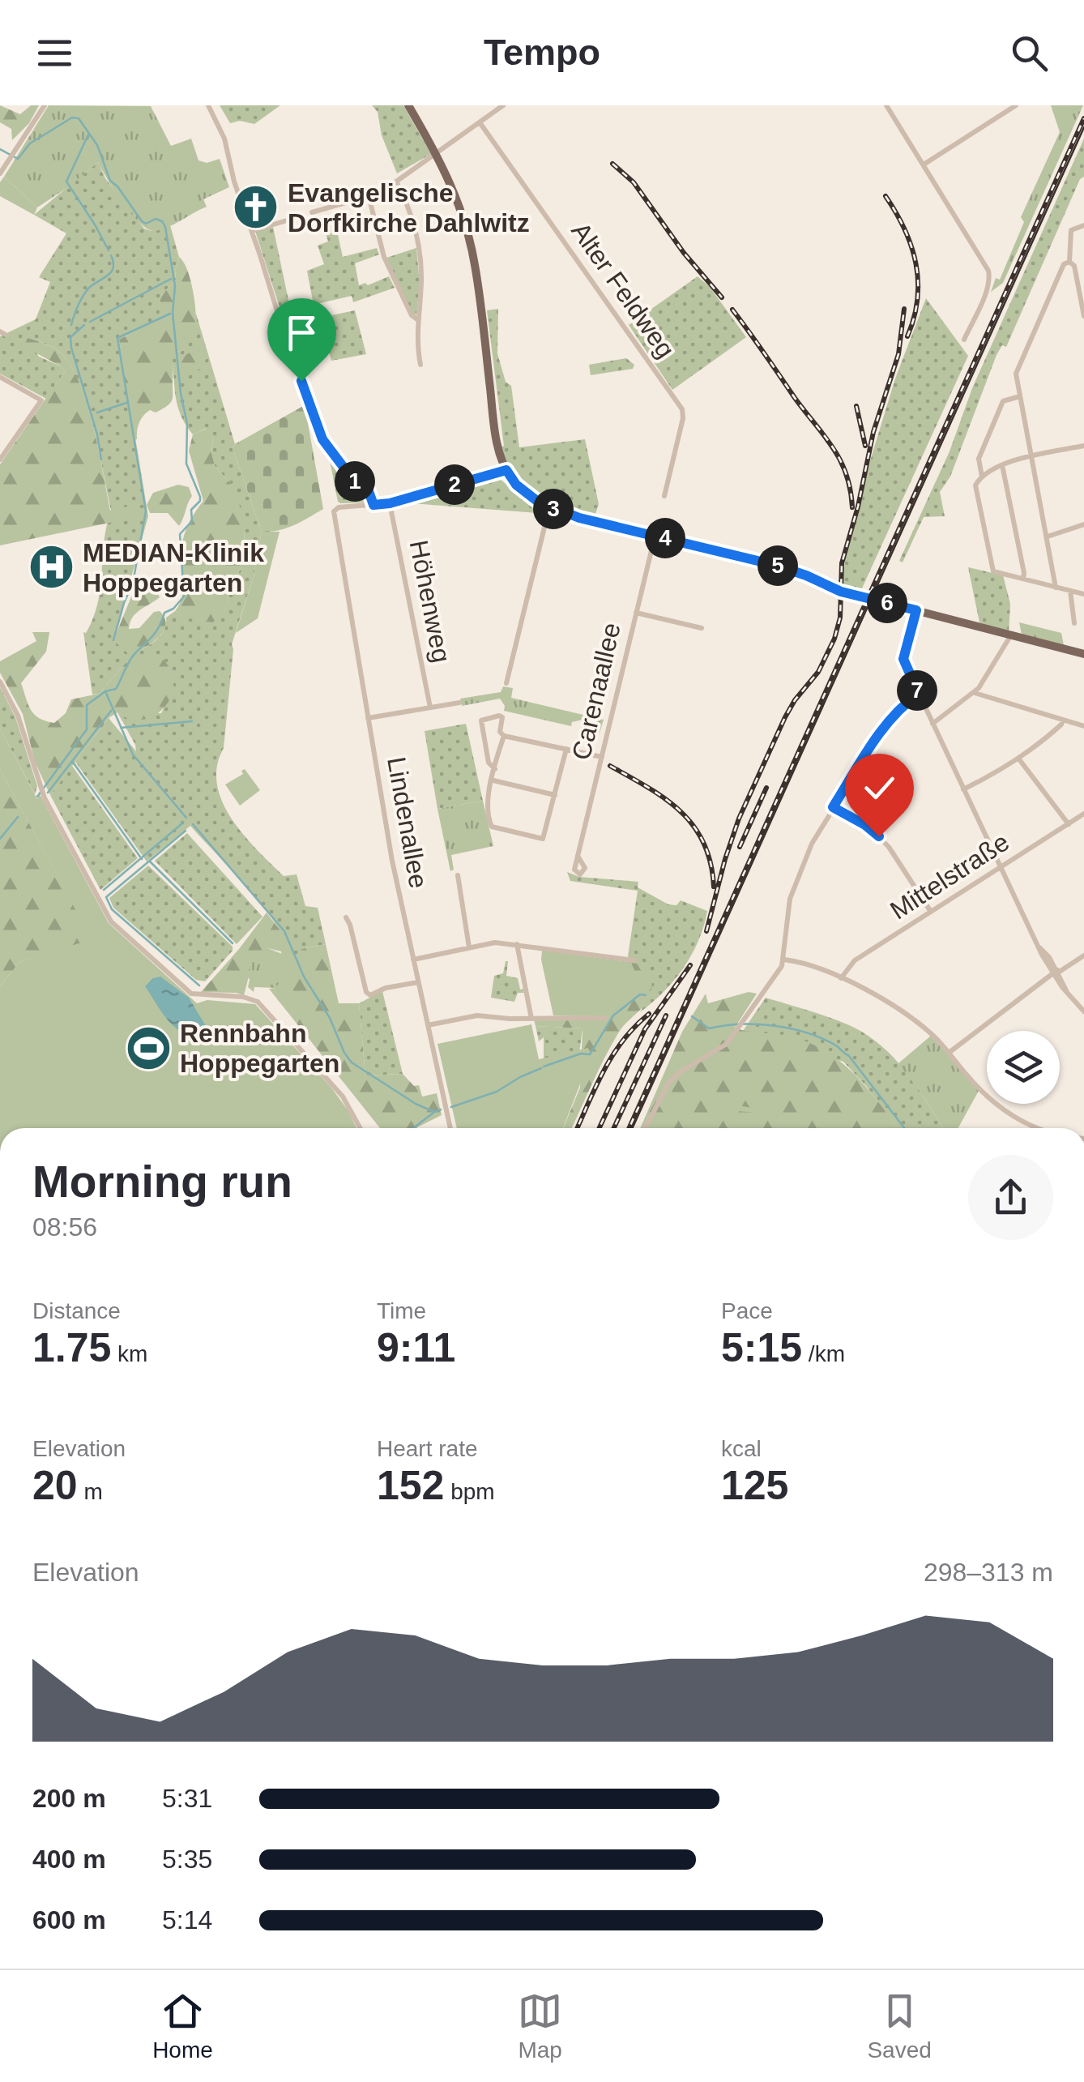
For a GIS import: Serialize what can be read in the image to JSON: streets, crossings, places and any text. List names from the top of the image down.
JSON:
{
  "streets": {
    "street": [
      "Alter Feldweg",
      "Höhenweg",
      "Carenaallee",
      "Lindenallee",
      "Mittelstraße"
    ]
  },
  "places": {
    "church": ["Evangelische Dorfkirche Dahlwitz"],
    "hospital": ["MEDIAN-Klinik Hoppegarten"],
    "sports": ["Rennbahn Hoppegarten"]
  },
  "page": {
    "header": "Tempo",
    "pins": [
      "1",
      "2",
      "3",
      "4",
      "5",
      "6",
      "7"
    ],
    "heading": ["Morning run", "08:56"],
    "stats": [
      ["Distance", "1.75 km"],
      ["Time", "9:11"],
      ["Pace", "5:15 /km"],
      ["Elevation", "20 m"],
      ["Heart rate", "152 bpm"],
      ["kcal", "125"]
    ],
    "chart": ["Elevation", "298–313 m"],
    "list": [
      {
        "name": "200 m",
        "note": "5:31"
      },
      {
        "name": "400 m",
        "note": "5:35"
      },
      {
        "name": "600 m",
        "note": "5:14"
      }
    ],
    "tabs": ["Home", "Map", "Saved"]
  }
}
